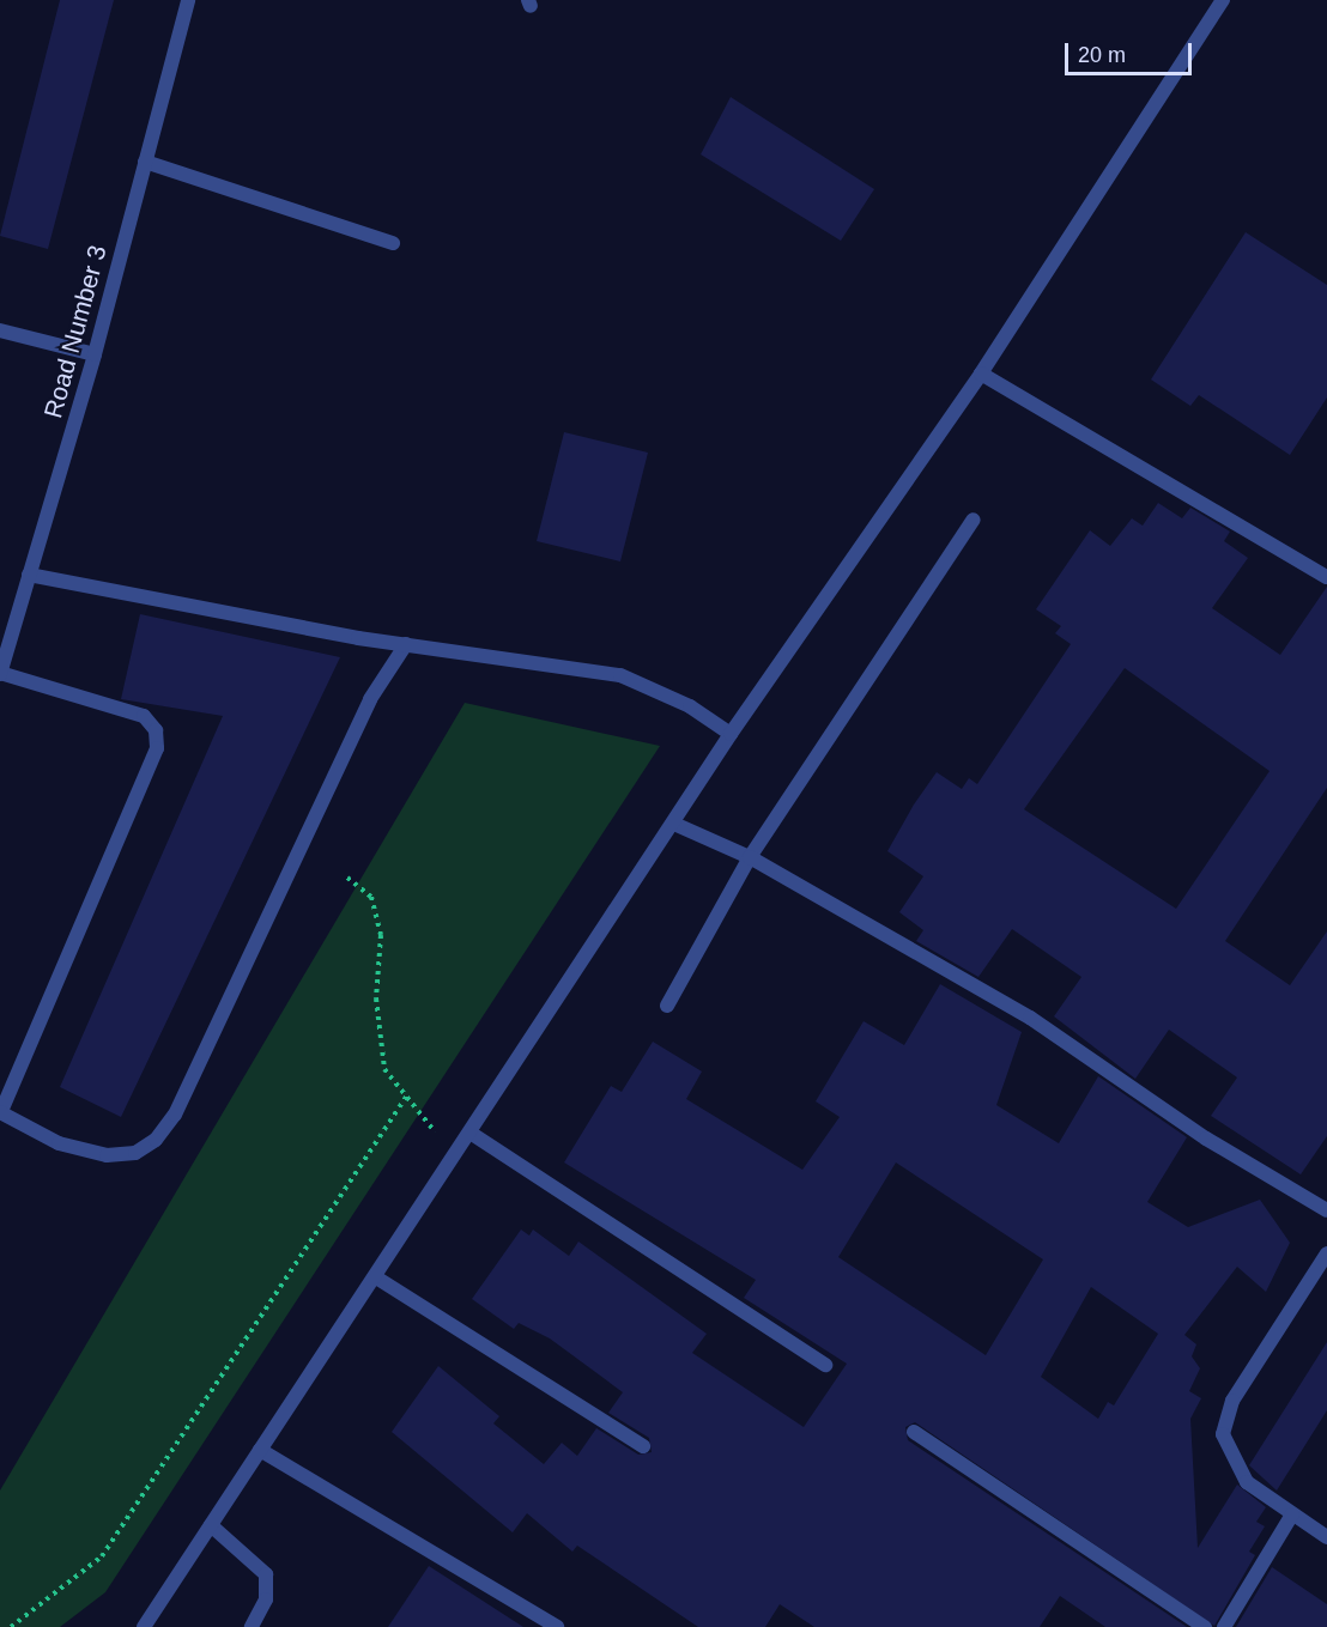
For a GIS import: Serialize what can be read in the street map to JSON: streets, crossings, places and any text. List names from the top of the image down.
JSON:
{
  "streets": {
    "street": ["Road Number 3"]
  },
  "scale_bar": "20 m"
}
